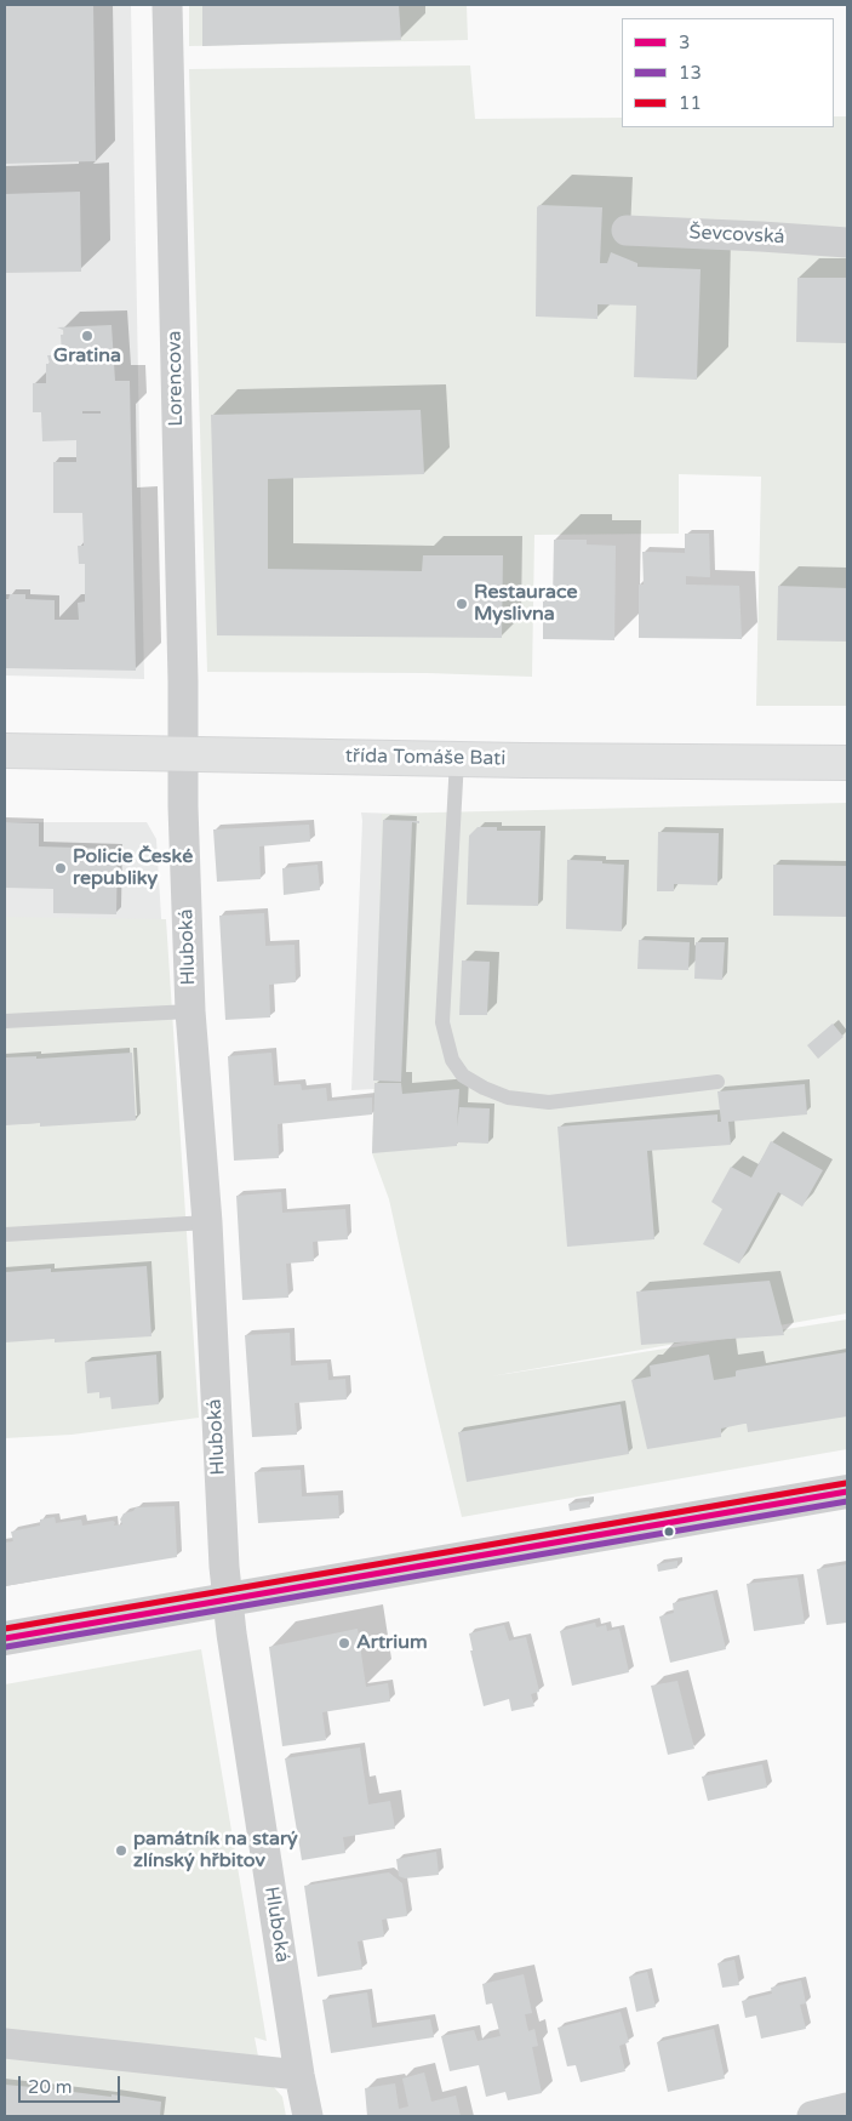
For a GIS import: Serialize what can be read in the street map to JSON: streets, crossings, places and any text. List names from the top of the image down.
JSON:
{
  "streets": {
    "main road": ["třída Tomáše Bati"],
    "street": ["Ševcovská", "Lorencova", "Hluboká"]
  },
  "crossings": [
    ["Lorencova", "třída Tomáše Bati"],
    ["Lorencova", "Hluboká"],
    ["třída Tomáše Bati", "Hluboká"]
  ],
  "places": [
    "Gratina",
    "Restaurace Myslivna",
    "Policie České republiky",
    "Artrium",
    "památník na starý zlínský hřbitov"
  ],
  "lines": ["transit line 11", "transit line 3", "transit line 13"],
  "legend": ["3", "13", "11"],
  "scale_bar": "20 m"
}
